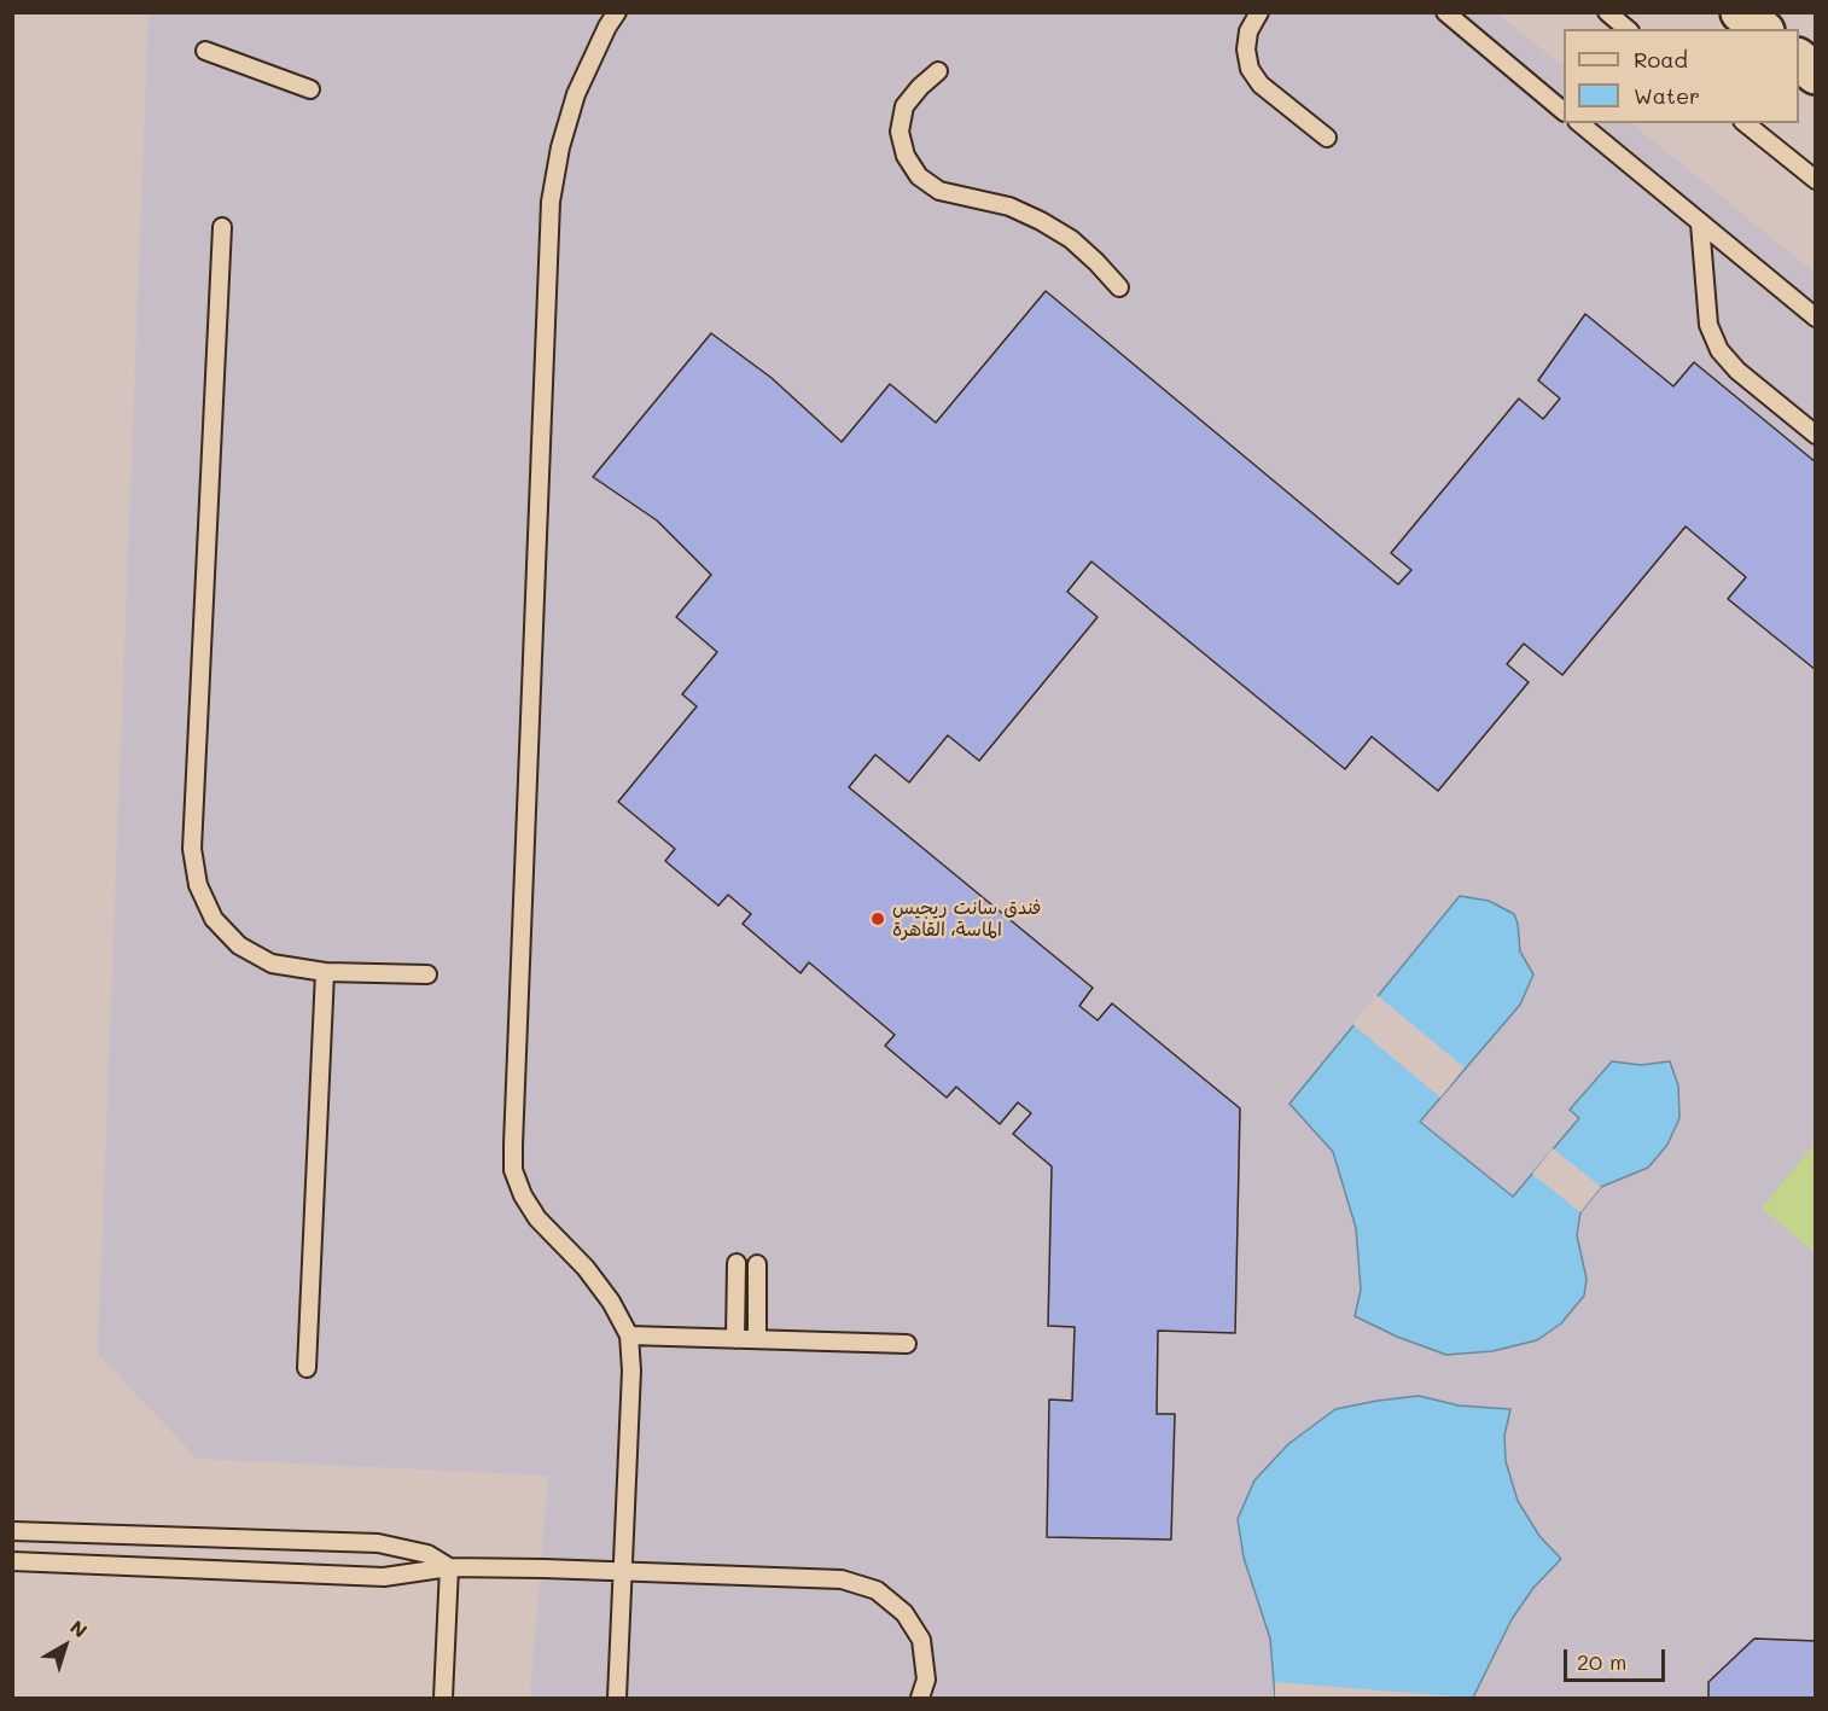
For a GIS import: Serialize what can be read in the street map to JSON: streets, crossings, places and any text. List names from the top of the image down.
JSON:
{
  "places": ["فندق سانت ريجيس الماسة، القاهرة"],
  "legend": ["Road", "Water"],
  "scale_bar": "20 m",
  "north": "top right"
}
